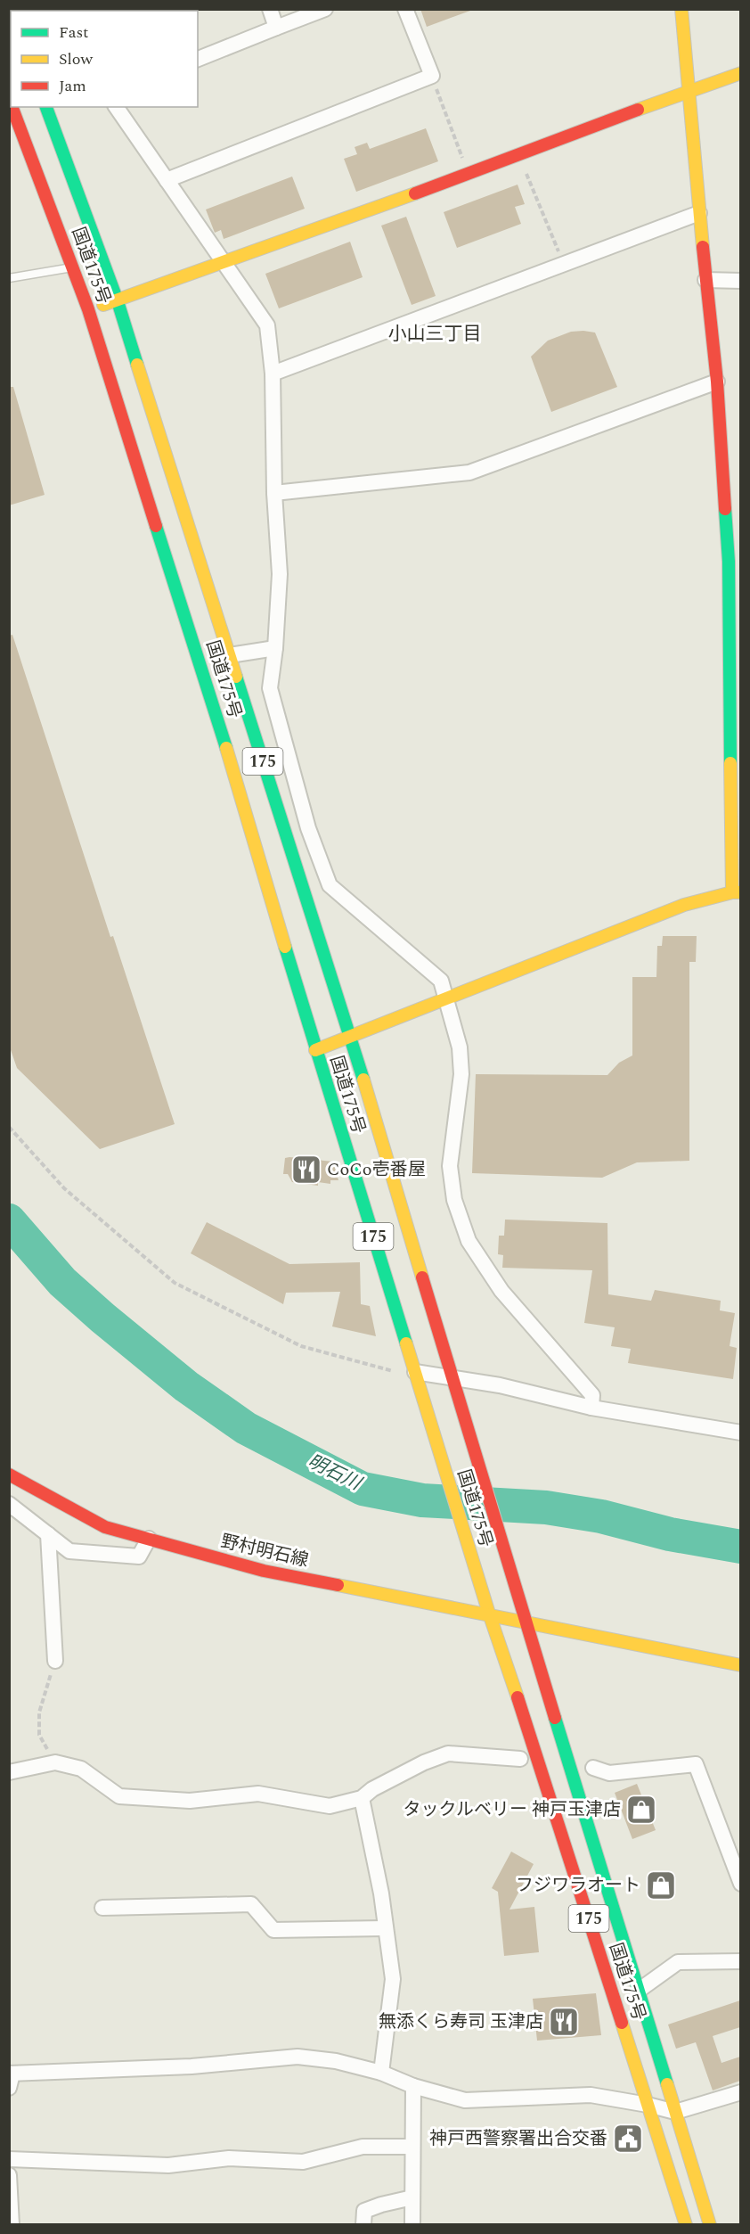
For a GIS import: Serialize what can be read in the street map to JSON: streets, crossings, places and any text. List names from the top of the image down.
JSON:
{
  "streets": {
    "main road": ["国道175号", "175", "野村明石線"]
  },
  "crossings": [
    ["国道175号", "野村明石線"]
  ],
  "districts": ["小山三丁目"],
  "water": ["明石川"],
  "places": {
    "restaurant": ["CoCo壱番屋", "無添くら寿司 玉津店"],
    "shop": ["タックルベリー 神戸玉津店", "フジワラオート"],
    "public building": ["神戸西警察署出合交番"]
  },
  "legend": ["Fast", "Slow", "Jam"]
}
